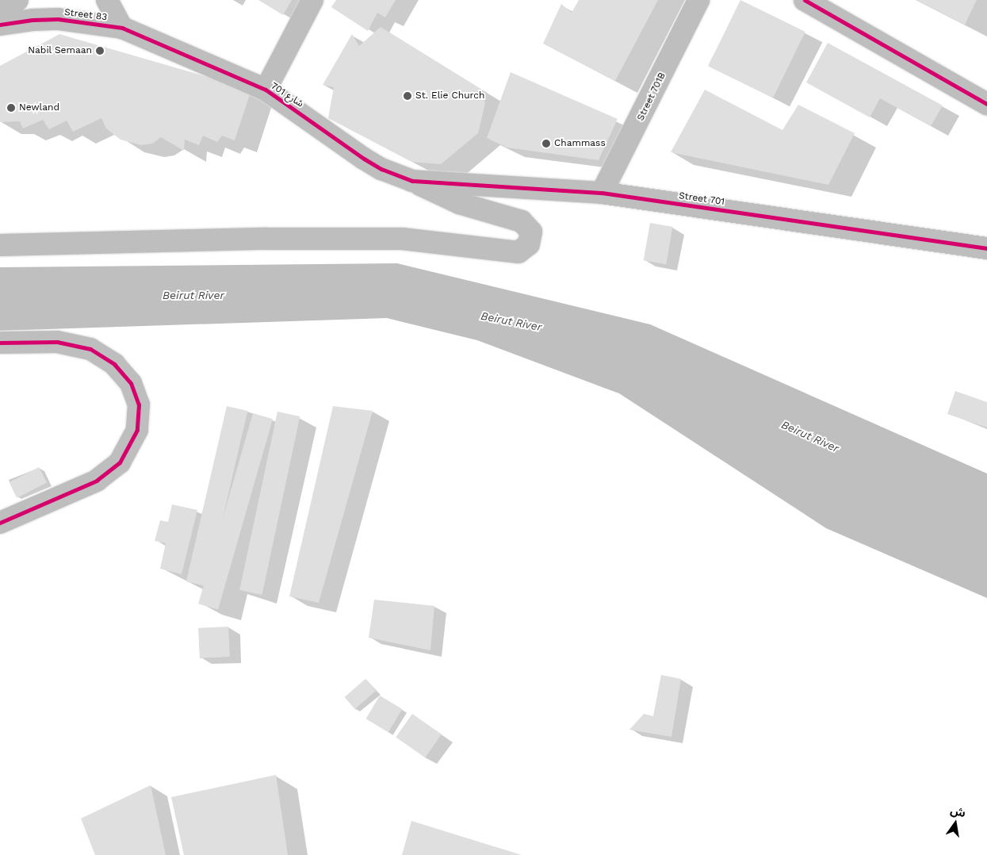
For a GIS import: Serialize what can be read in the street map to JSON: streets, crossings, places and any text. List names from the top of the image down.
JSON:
{
  "streets": {
    "street": [
      "Street 83",
      "شارع 701",
      "Street 701B",
      "Street 701"
    ]
  },
  "crossings": [
    ["Street 83", "شارع 701"],
    ["شارع 701", "Street 701"],
    ["Street 701B", "Street 701"]
  ],
  "water": ["Beirut River"],
  "places": [
    "Nabil Semaan",
    "St. Elie Church",
    "Newland",
    "Chammass"
  ],
  "north": "top"
}
